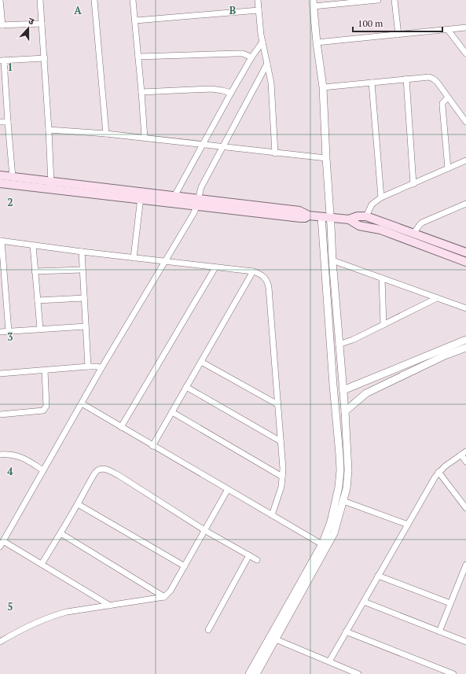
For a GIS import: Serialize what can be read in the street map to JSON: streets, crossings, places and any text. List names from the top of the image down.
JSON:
{
  "scale_bar": "100 m",
  "north": "top",
  "grid": {
    "columns": ["A", "B"],
    "rows": [
      "1",
      "2",
      "3",
      "4",
      "5"
    ]
  }
}
